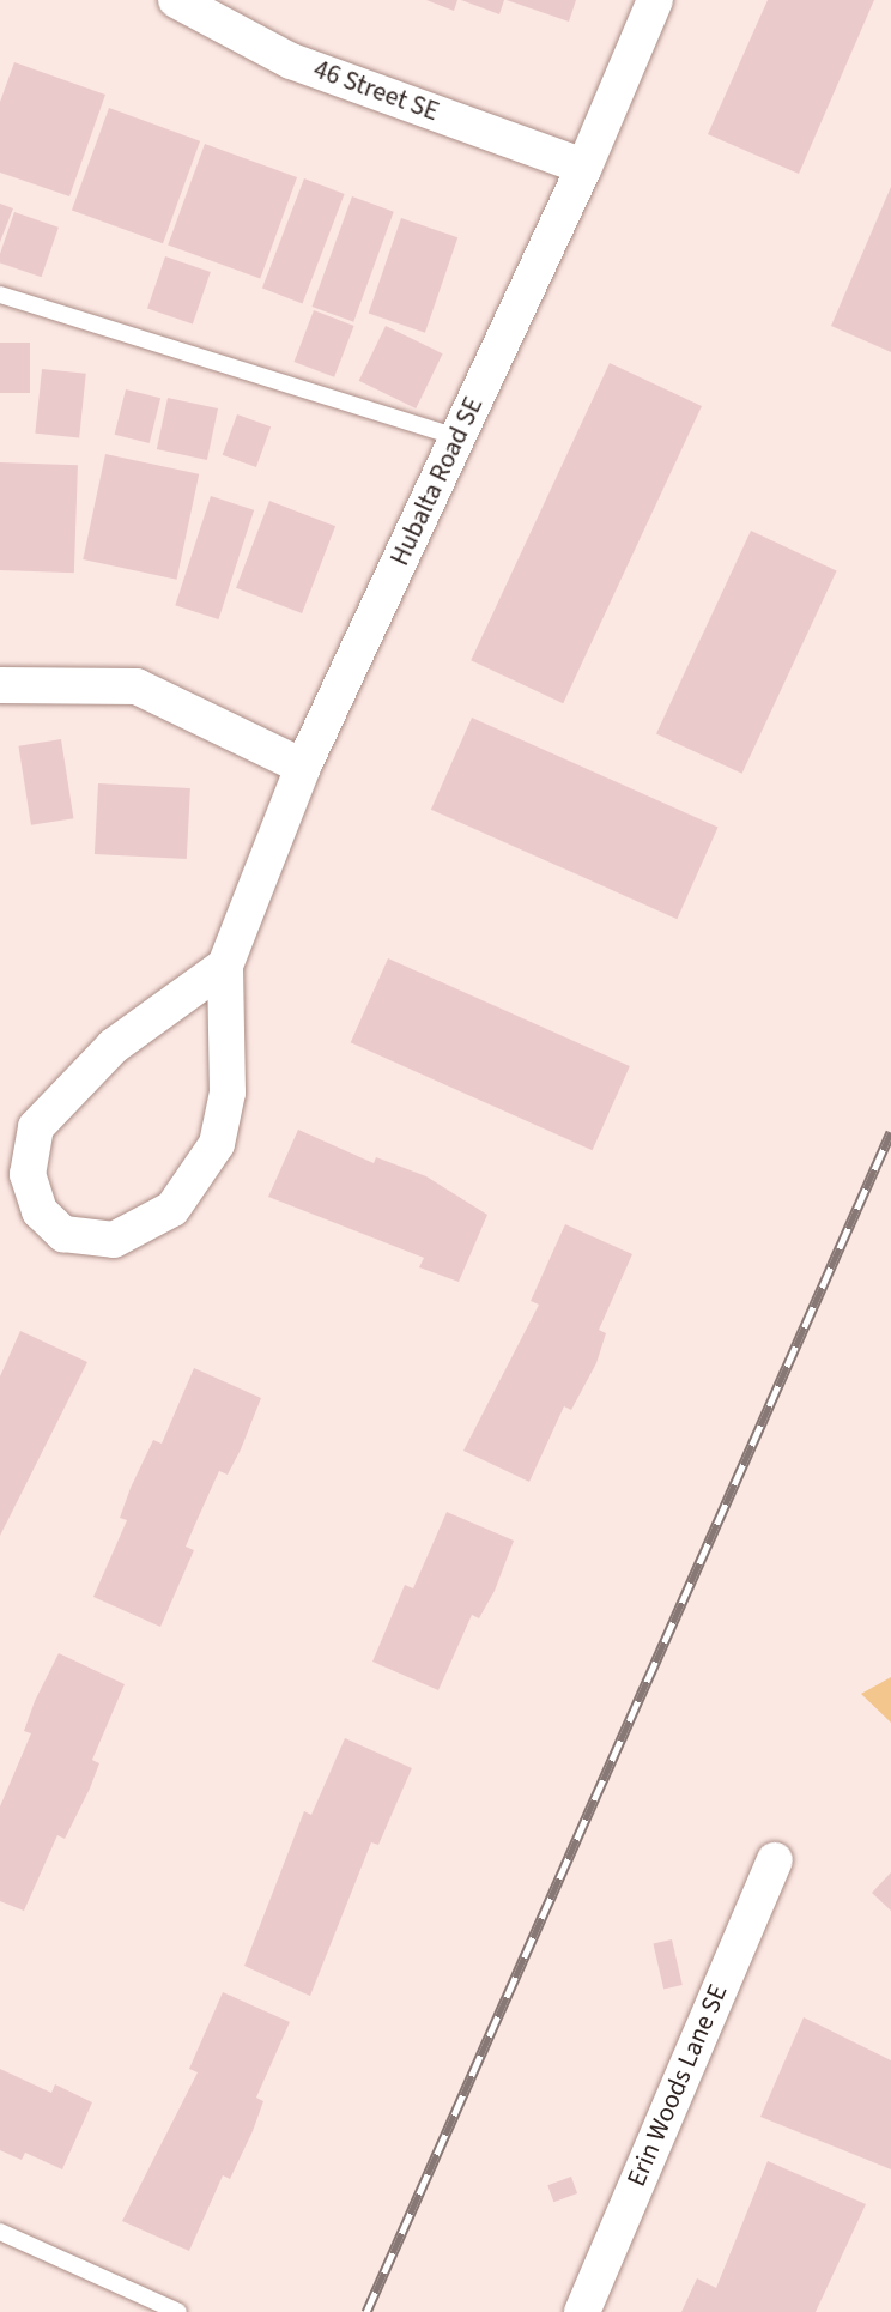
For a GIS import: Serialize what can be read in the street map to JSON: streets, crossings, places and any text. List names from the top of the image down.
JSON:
{
  "streets": {
    "street": ["46 Street SE", "Hubalta Road SE", "Erin Woods Lane SE"]
  },
  "crossings": [
    ["46 Street SE", "Hubalta Road SE"]
  ]
}
